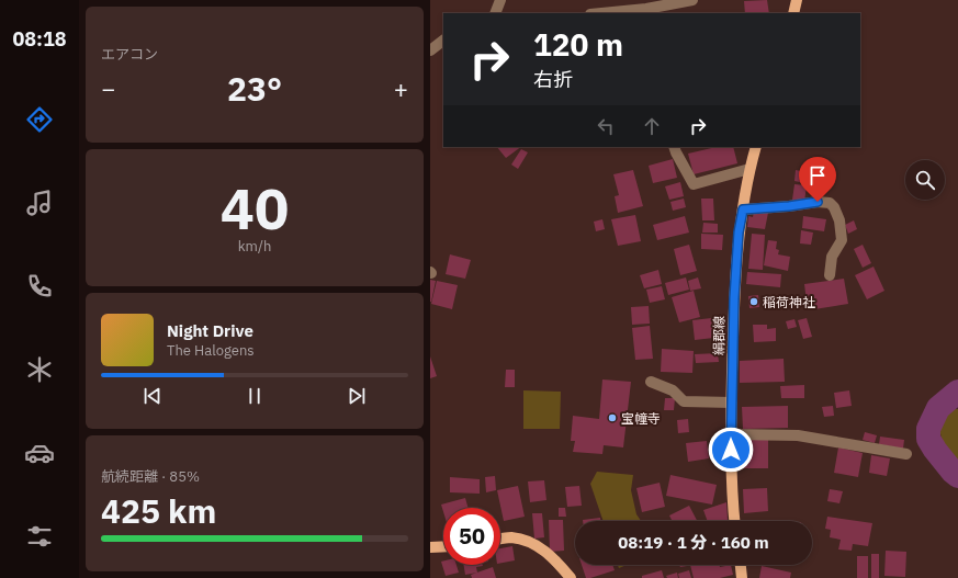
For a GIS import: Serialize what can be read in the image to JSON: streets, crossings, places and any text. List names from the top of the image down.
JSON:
{
  "streets": {
    "main road": ["絹郡線"]
  },
  "places": ["稲荷神社", "宝幢寺"],
  "page": {
    "tabs": "08:18",
    "tile": [
      "エアコン",
      ["40", "km/h"],
      ["航続距離 · 85%", "425 km"]
    ],
    "turn": ["120 m", "右折"],
    "heat": ["−", "23°", "+"],
    "song": ["Night Drive", "The Halogens"],
    "limit": "50",
    "trip": "08:19 · 1 分 · 160 m"
  }
}
